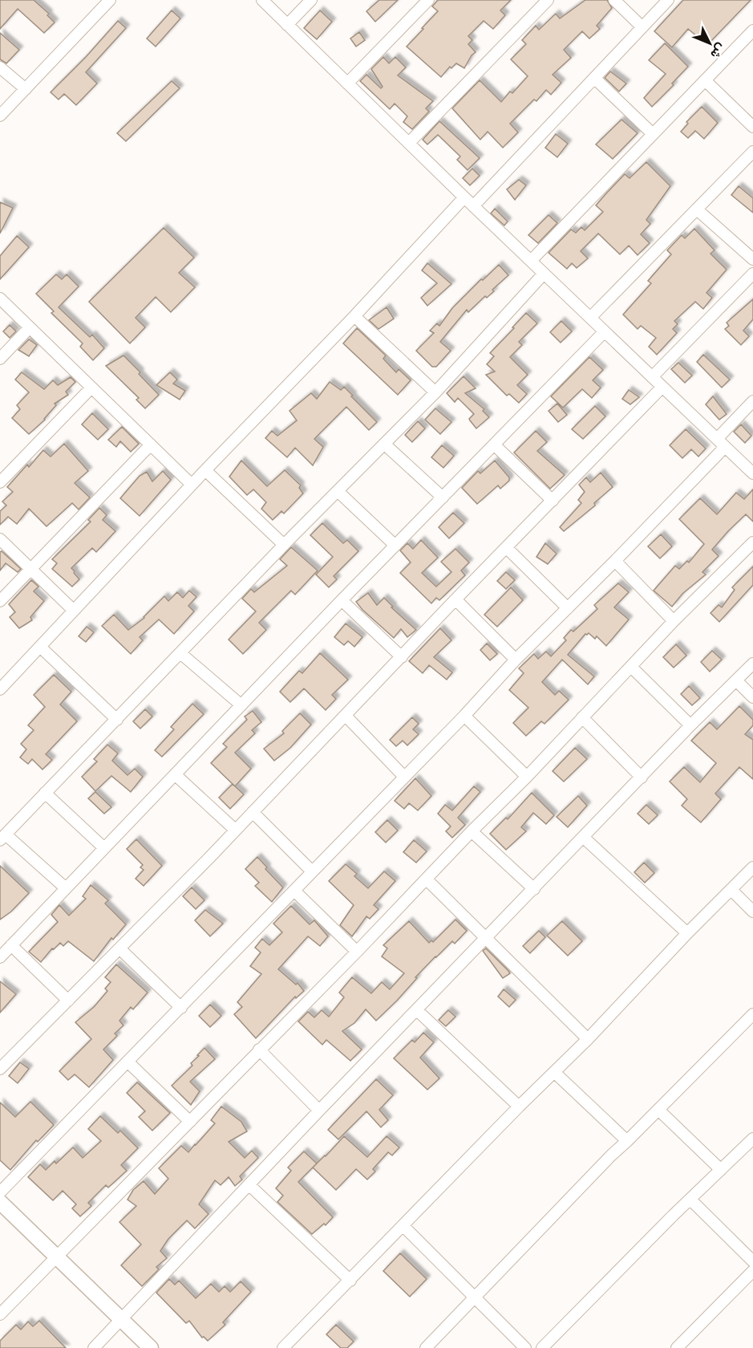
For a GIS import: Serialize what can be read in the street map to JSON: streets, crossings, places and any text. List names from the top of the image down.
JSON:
{
  "north": "bottom right"
}
